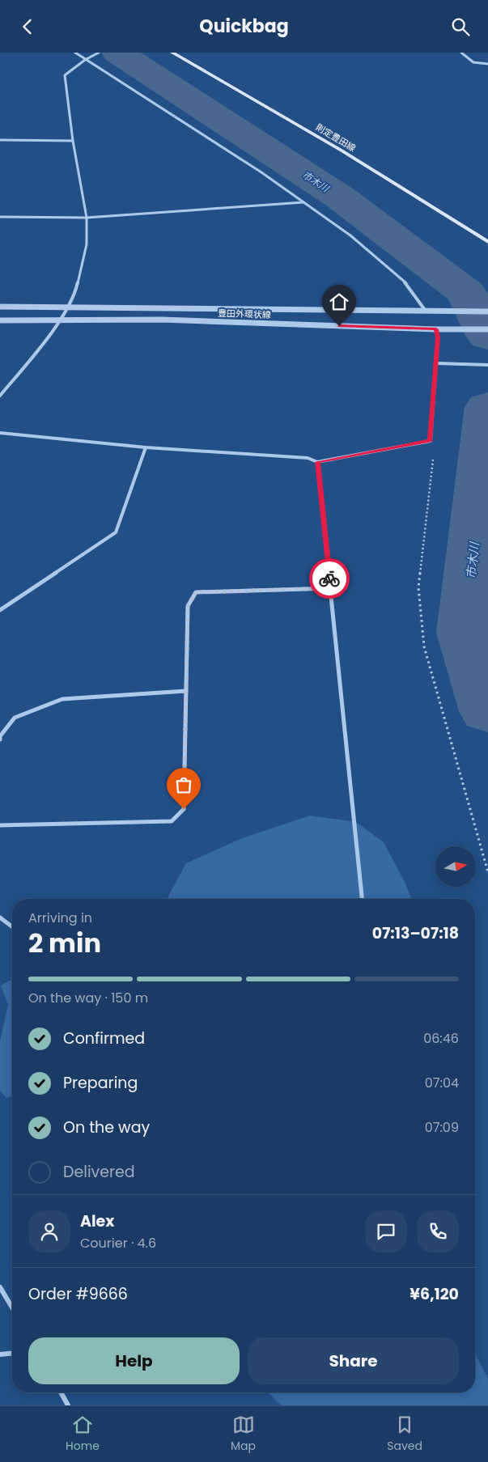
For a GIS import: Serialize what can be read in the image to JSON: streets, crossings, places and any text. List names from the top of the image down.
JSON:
{
  "streets": {
    "main road": ["則定豊田線"],
    "street": ["豊田外環状線"]
  },
  "water": ["市木川"],
  "north": "right",
  "page": {
    "header": "Quickbag",
    "heading": ["2 min", "Arriving in", "07:13–07:18"],
    "panel": [
      "Alex",
      "Courier · 4.6",
      "Order #9666",
      "¥6,120"
    ],
    "bar": "On the way · 150 m",
    "list": [
      ["Confirmed", "06:46"],
      ["Preparing", "07:04"],
      ["On the way", "07:09"],
      "Delivered"
    ],
    "buttons": ["Help", "Share"],
    "tabs": ["Home", "Map", "Saved"]
  }
}
